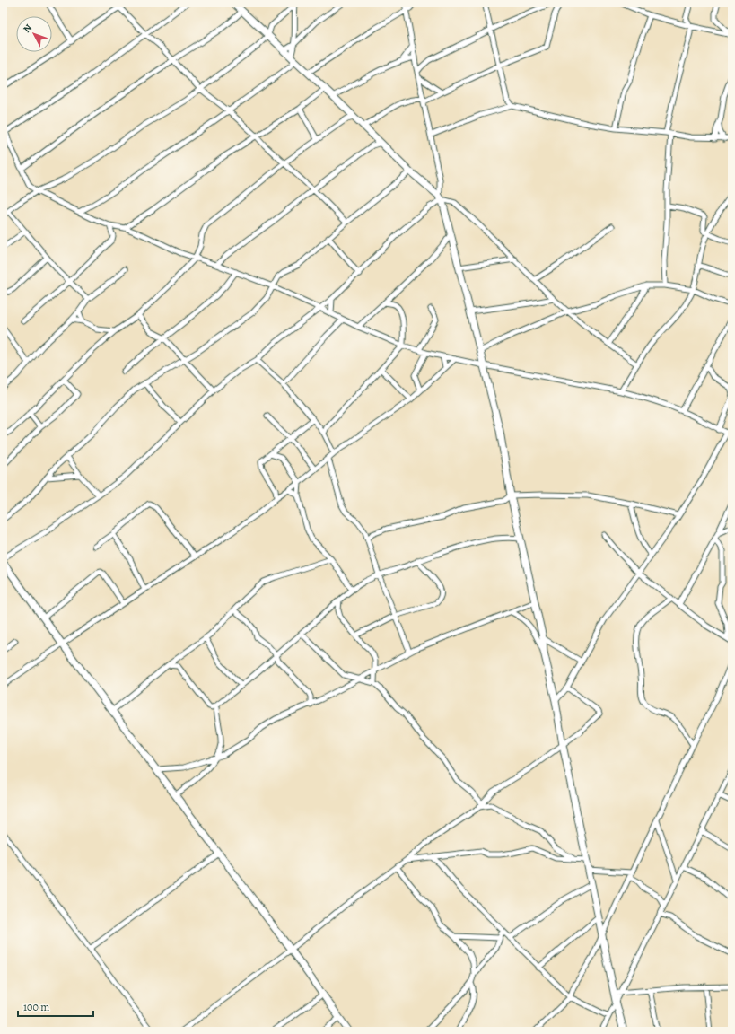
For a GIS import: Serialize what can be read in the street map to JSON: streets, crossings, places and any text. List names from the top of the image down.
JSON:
{
  "scale_bar": "100 m",
  "north": "top left"
}
